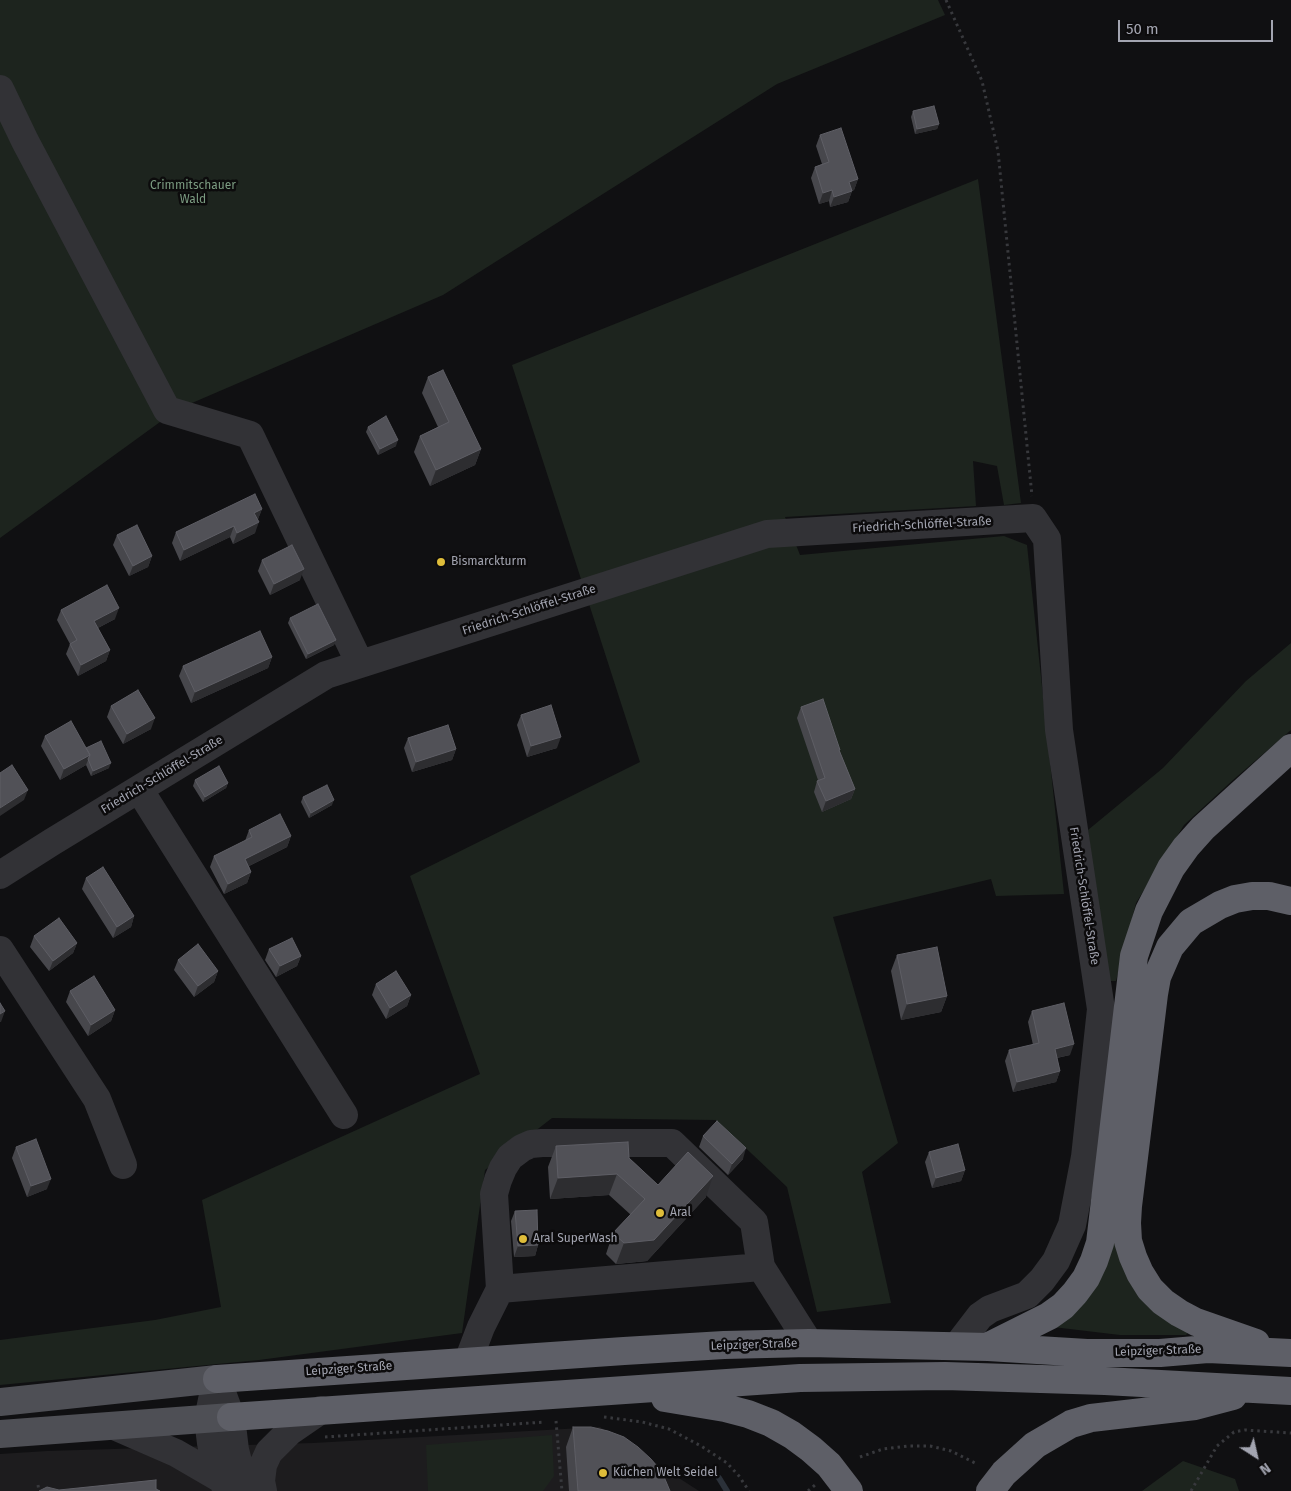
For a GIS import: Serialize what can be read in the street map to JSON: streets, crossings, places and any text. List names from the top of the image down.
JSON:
{
  "streets": {
    "highway": ["Leipziger Straße"],
    "street": ["Friedrich-Schlöffel-Straße"]
  },
  "crossings": [
    ["Friedrich-Schlöffel-Straße", "Leipziger Straße"]
  ],
  "parks": ["Crimmitschauer Wald"],
  "places": [
    "Bismarckturm",
    "Aral",
    "Aral SuperWash",
    "Küchen Welt Seidel"
  ],
  "scale_bar": "50 m",
  "north": "bottom right"
}
